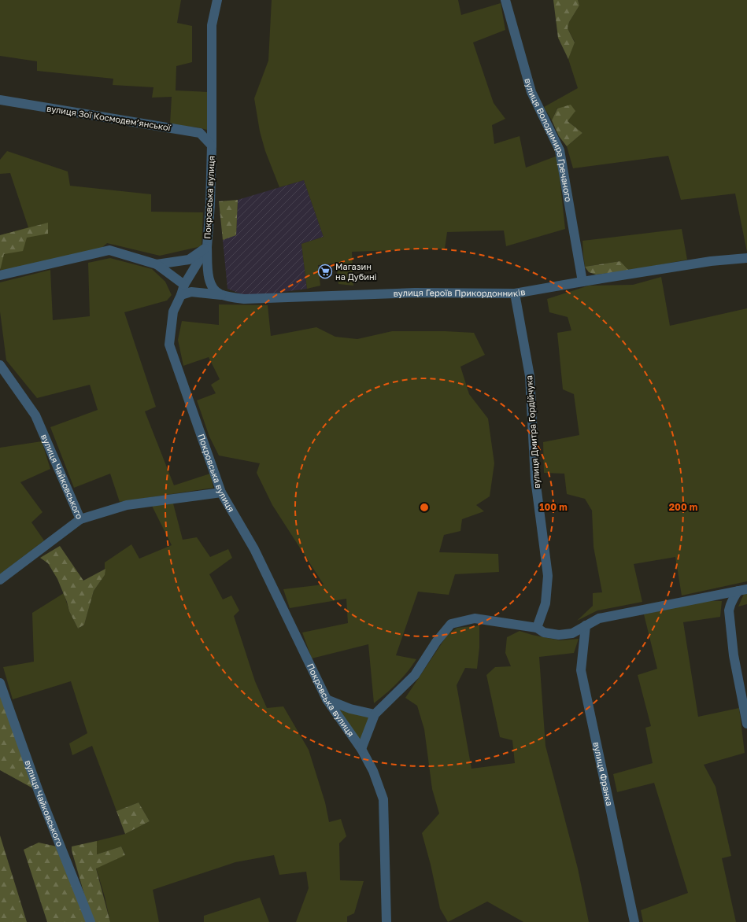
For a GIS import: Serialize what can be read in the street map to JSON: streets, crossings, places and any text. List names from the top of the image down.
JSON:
{
  "streets": {
    "street": [
      "вулиця Зої Космодемʼянської",
      "вулиця Володимира Гречаного",
      "Покровська вулиця",
      "вулиця Героїв Прикордонників",
      "вулиця Дмитра Гордійчука",
      "вулиця Чайковського",
      "вулиця Франка"
    ]
  },
  "crossings": [
    ["вулиця Зої Космодемʼянської", "Покровська вулиця"],
    ["вулиця Володимира Гречаного", "вулиця Героїв Прикордонників"],
    ["Покровська вулиця", "вулиця Героїв Прикордонників"],
    ["вулиця Героїв Прикордонників", "вулиця Дмитра Гордійчука"]
  ],
  "places": {
    "supermarket": ["Магазин на Дубині"]
  },
  "rings": ["100 m", "200 m"]
}
